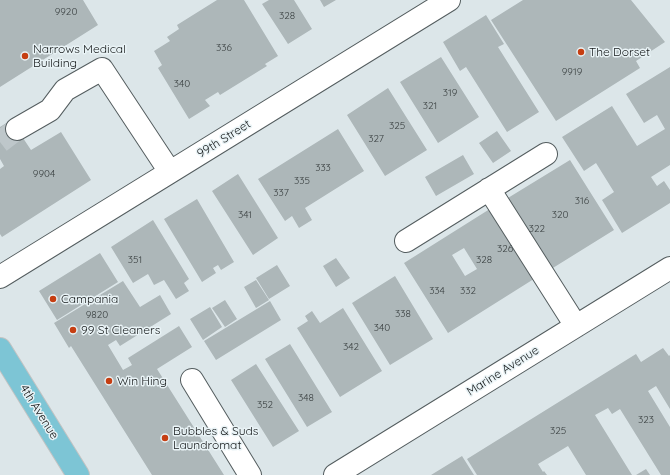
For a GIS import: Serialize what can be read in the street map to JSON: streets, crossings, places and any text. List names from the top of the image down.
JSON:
{
  "streets": {
    "main road": ["4th Avenue"],
    "street": ["99th Street", "Marine Avenue"]
  },
  "places": [
    "The Dorset",
    "Narrows Medical Building",
    "Campania",
    "99 St Cleaners",
    "Win Hing",
    "Bubbles & Suds Laundromat"
  ],
  "house_numbers": [
    "9920",
    "328",
    "336",
    "9919",
    "340",
    "319",
    "321",
    "325",
    "327",
    "333",
    "9904",
    "335",
    "337",
    "316",
    "341",
    "320",
    "322",
    "326",
    "351",
    "328",
    "334",
    "332",
    "338",
    "9820",
    "340",
    "342",
    "348",
    "352",
    "323",
    "325"
  ]
}
